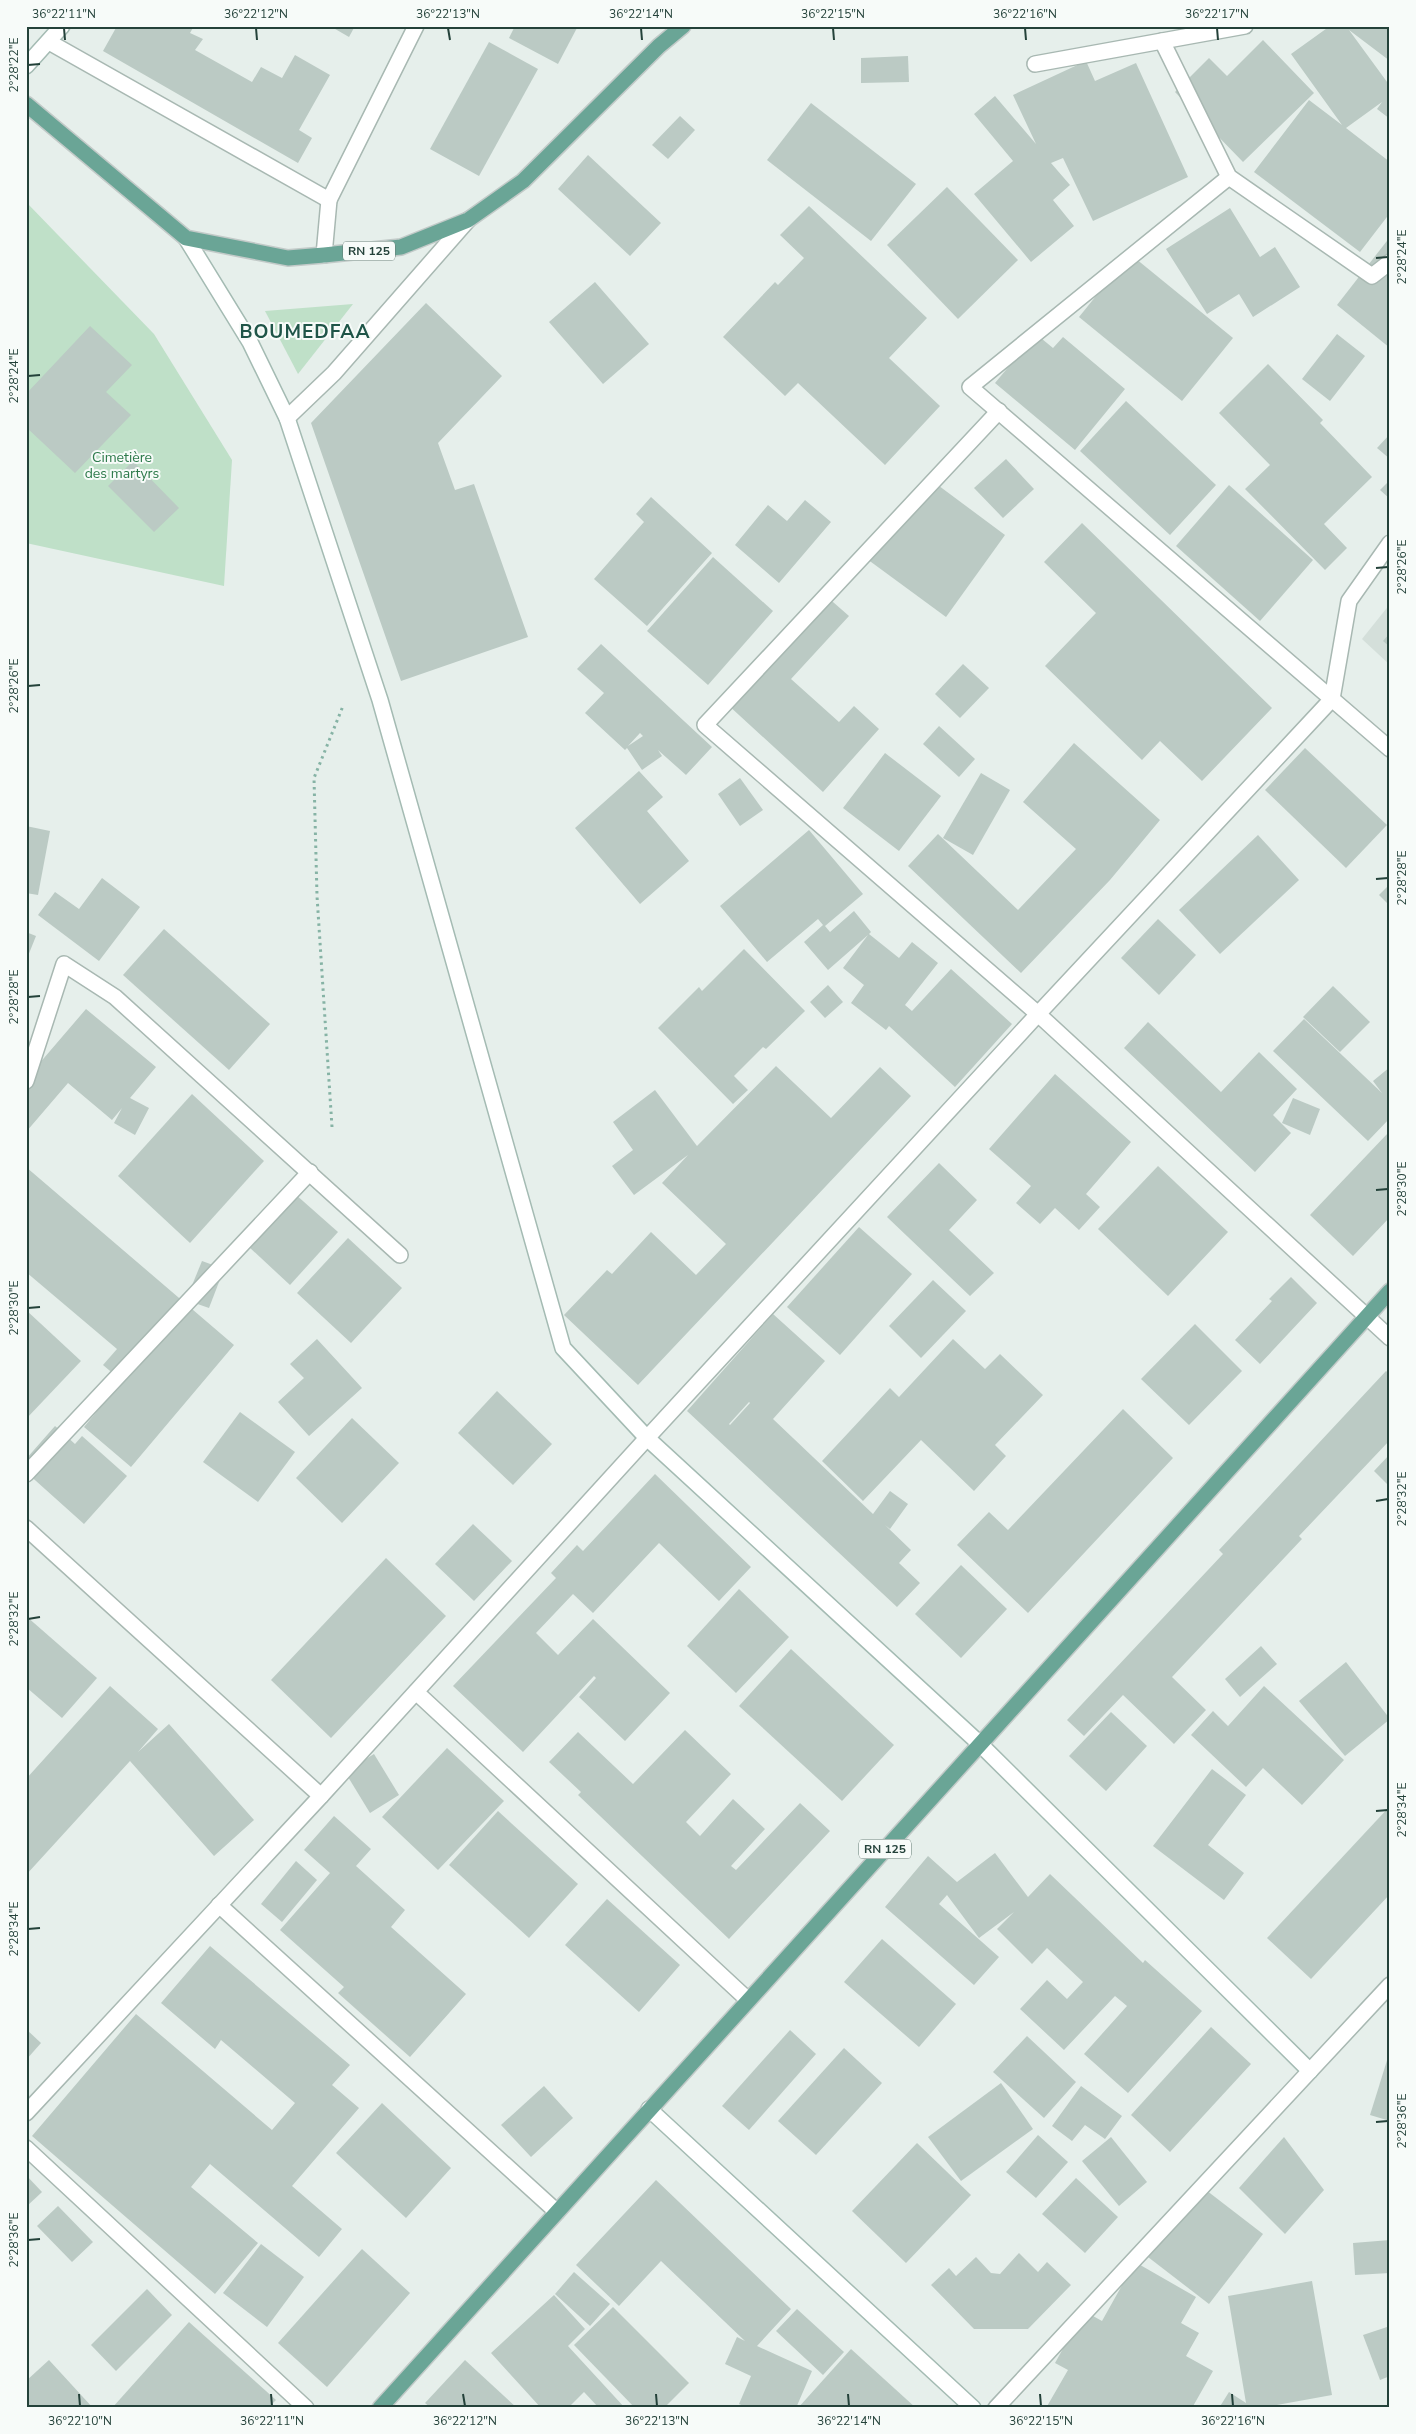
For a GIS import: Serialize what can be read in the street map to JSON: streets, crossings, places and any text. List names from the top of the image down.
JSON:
{
  "streets": {
    "main road": ["RN 125"]
  },
  "districts": ["BOUMEDFAA"],
  "parks": ["Cimetière des martyrs"],
  "coordinates": [
    "36°22'11\"N",
    "36°22'12\"N",
    "36°22'13\"N",
    "36°22'14\"N",
    "36°22'15\"N",
    "36°22'16\"N",
    "36°22'17\"N",
    "2°28'22\"E",
    "2°28'24\"E",
    "2°28'26\"E",
    "2°28'28\"E",
    "2°28'30\"E",
    "2°28'32\"E",
    "2°28'34\"E",
    "2°28'36\"E",
    "36°22'10\"N"
  ]
}
